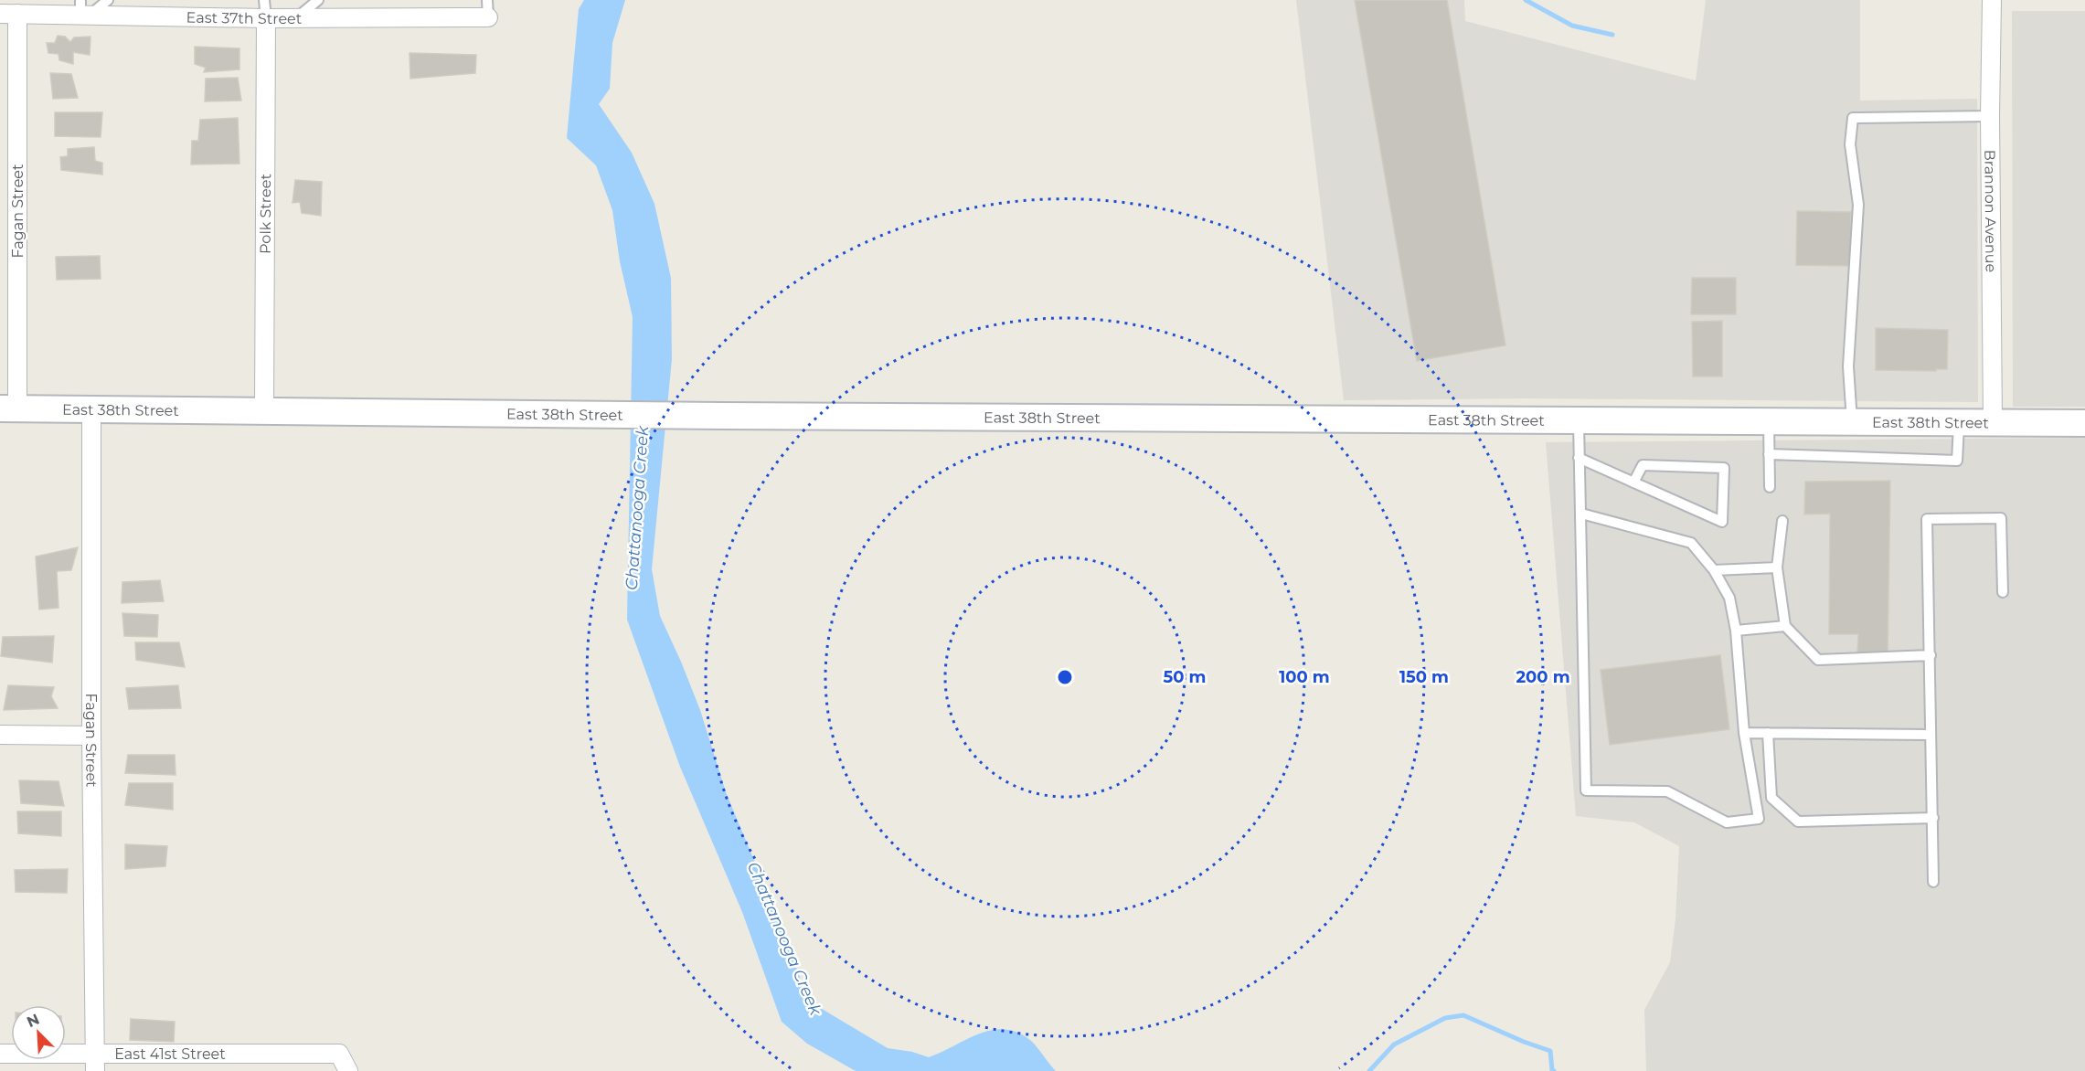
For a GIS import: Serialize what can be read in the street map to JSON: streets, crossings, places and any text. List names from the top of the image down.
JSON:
{
  "streets": {
    "main road": ["East 38th Street"],
    "street": [
      "East 37th Street",
      "Fagan Street",
      "Brannon Avenue",
      "Polk Street",
      "East 41st Street"
    ]
  },
  "crossings": [
    ["East 37th Street", "Fagan Street"],
    ["East 37th Street", "Polk Street"],
    ["Fagan Street", "East 38th Street"],
    ["Fagan Street", "East 41st Street"],
    ["Brannon Avenue", "East 38th Street"],
    ["Polk Street", "East 38th Street"]
  ],
  "water": ["Chattanooga Creek"],
  "north": "top left",
  "rings": [
    "50 m",
    "100 m",
    "150 m",
    "200 m"
  ]
}
